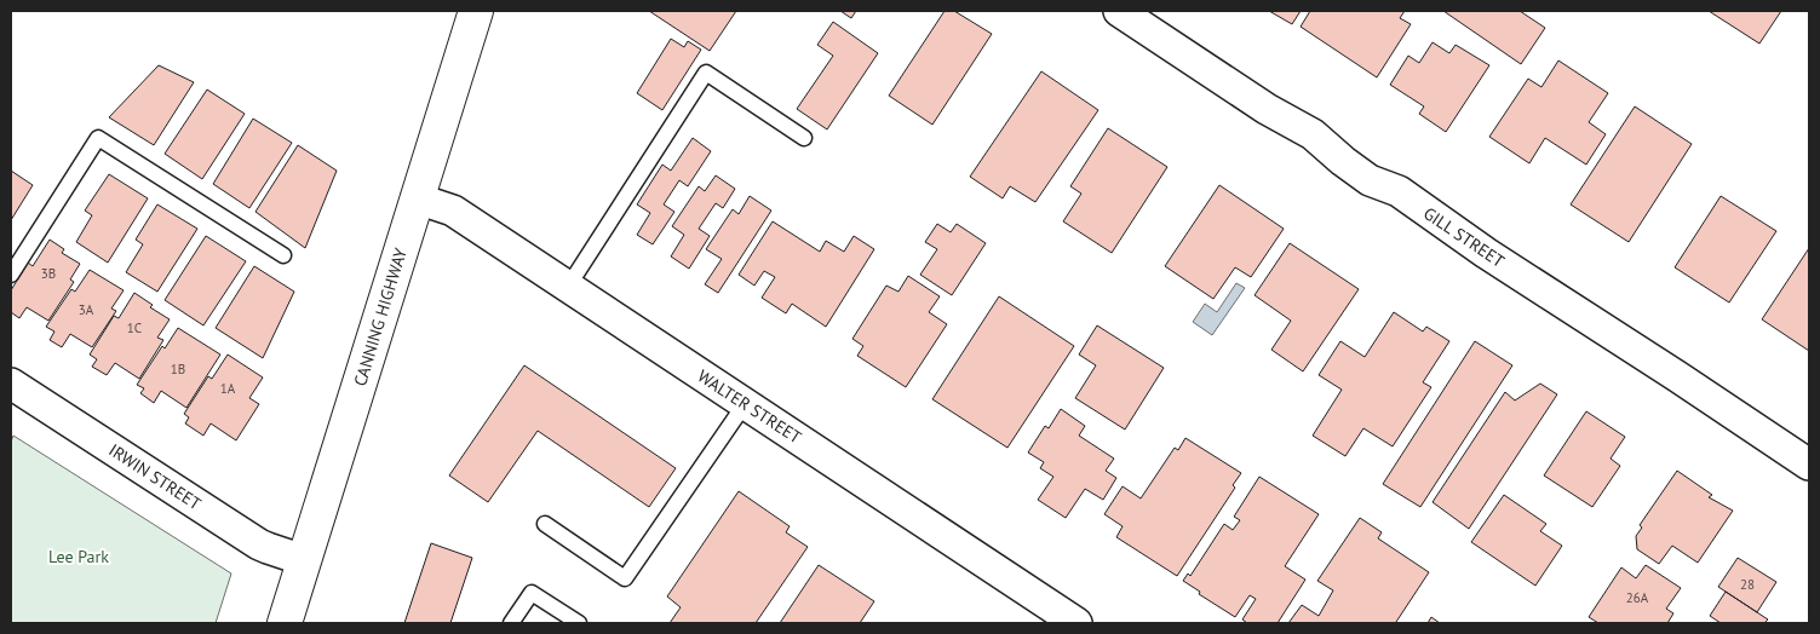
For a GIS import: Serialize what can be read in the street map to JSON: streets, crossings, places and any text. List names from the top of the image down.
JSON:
{
  "streets": {
    "highway": ["CANNING HIGHWAY"],
    "street": ["GILL STREET", "WALTER STREET", "IRWIN STREET"]
  },
  "crossings": [
    ["CANNING HIGHWAY", "WALTER STREET"],
    ["CANNING HIGHWAY", "IRWIN STREET"]
  ],
  "parks": ["Lee Park"],
  "house_numbers": [
    "3B",
    "3A",
    "1C",
    "1B",
    "1A",
    "28",
    "26A"
  ]
}
